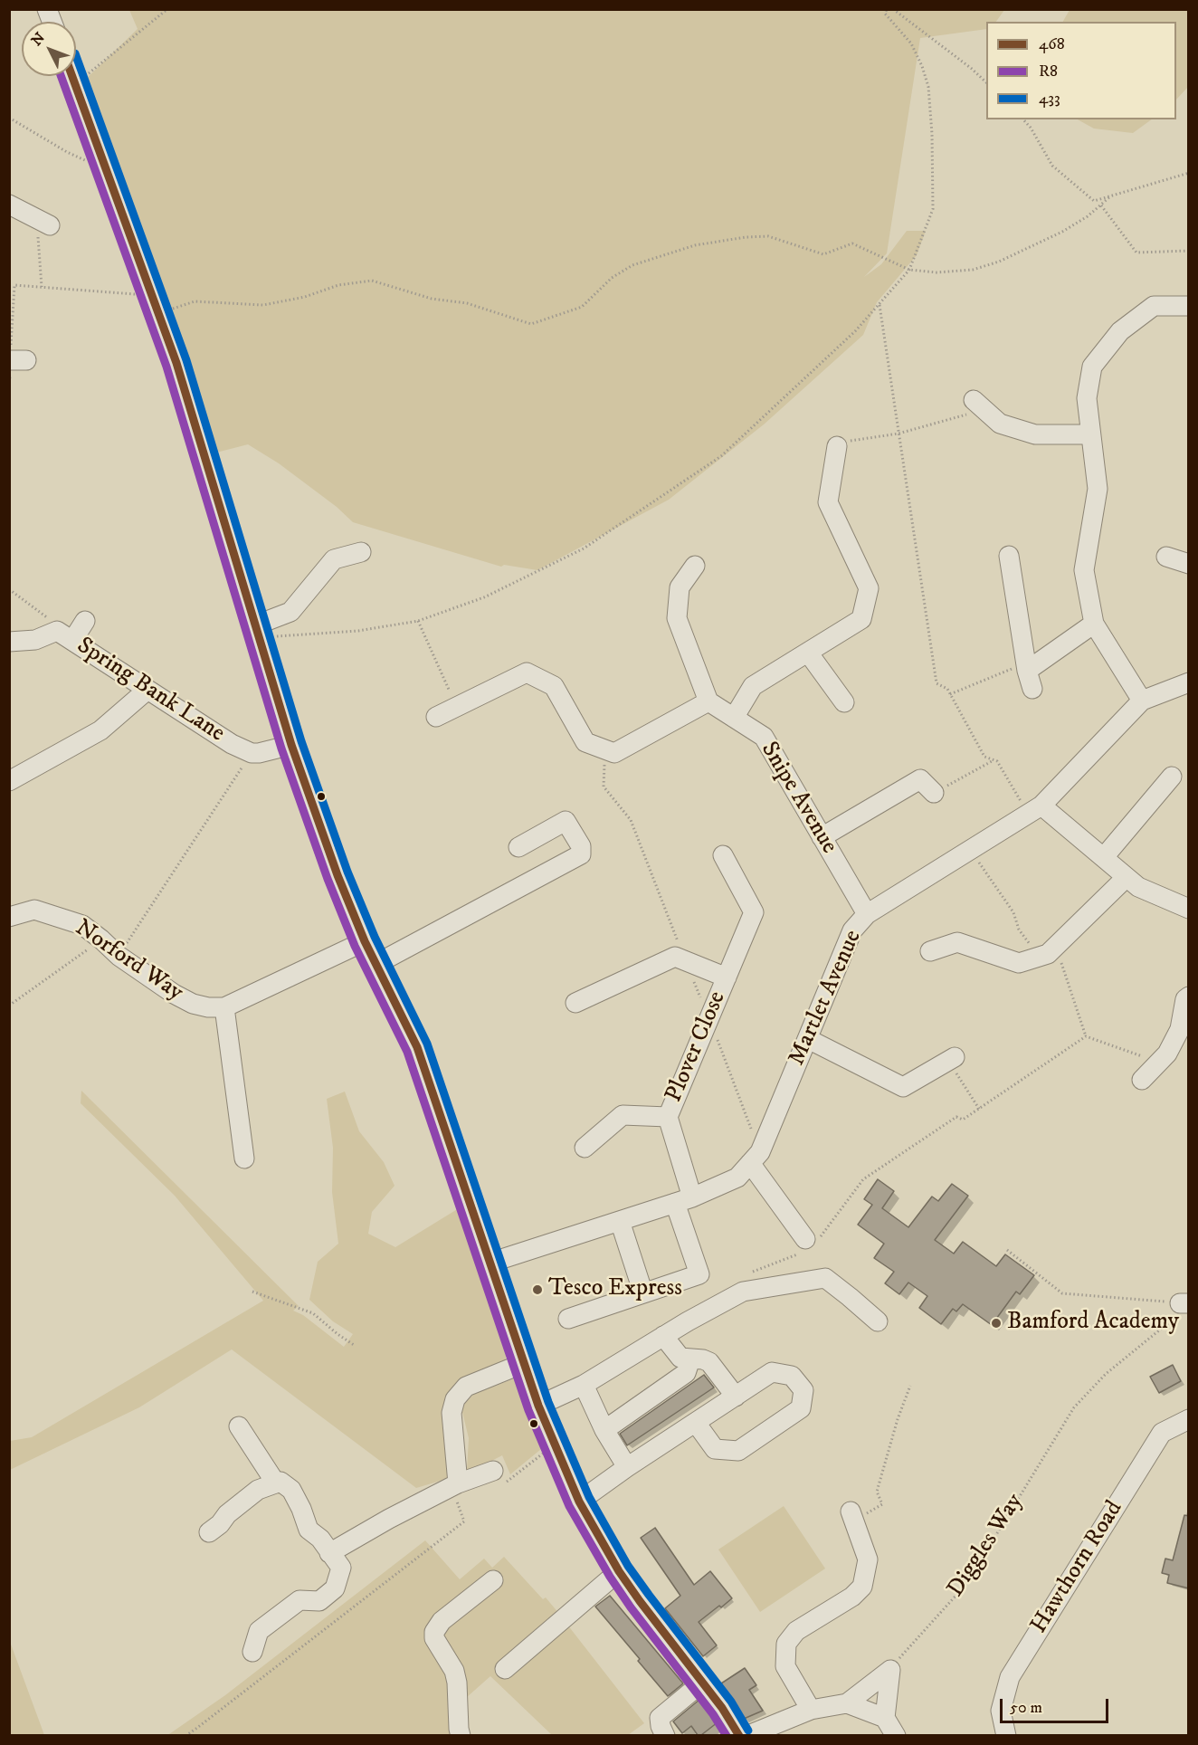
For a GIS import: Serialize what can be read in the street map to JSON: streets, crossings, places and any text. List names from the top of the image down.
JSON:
{
  "streets": {
    "street": [
      "Spring Bank Lane",
      "Snipe Avenue",
      "Norford Way",
      "Martlet Avenue",
      "Plover Close",
      "Hawthorn Road"
    ],
    "path": ["Diggles Way"]
  },
  "crossings": [
    ["Snipe Avenue", "Martlet Avenue"],
    ["Martlet Avenue", "Plover Close"]
  ],
  "places": ["Tesco Express", "Bamford Academy"],
  "lines": ["transit line 433", "transit line 468", "transit line R8"],
  "legend": ["468", "R8", "433"],
  "scale_bar": "50 m",
  "north": "top left"
}
